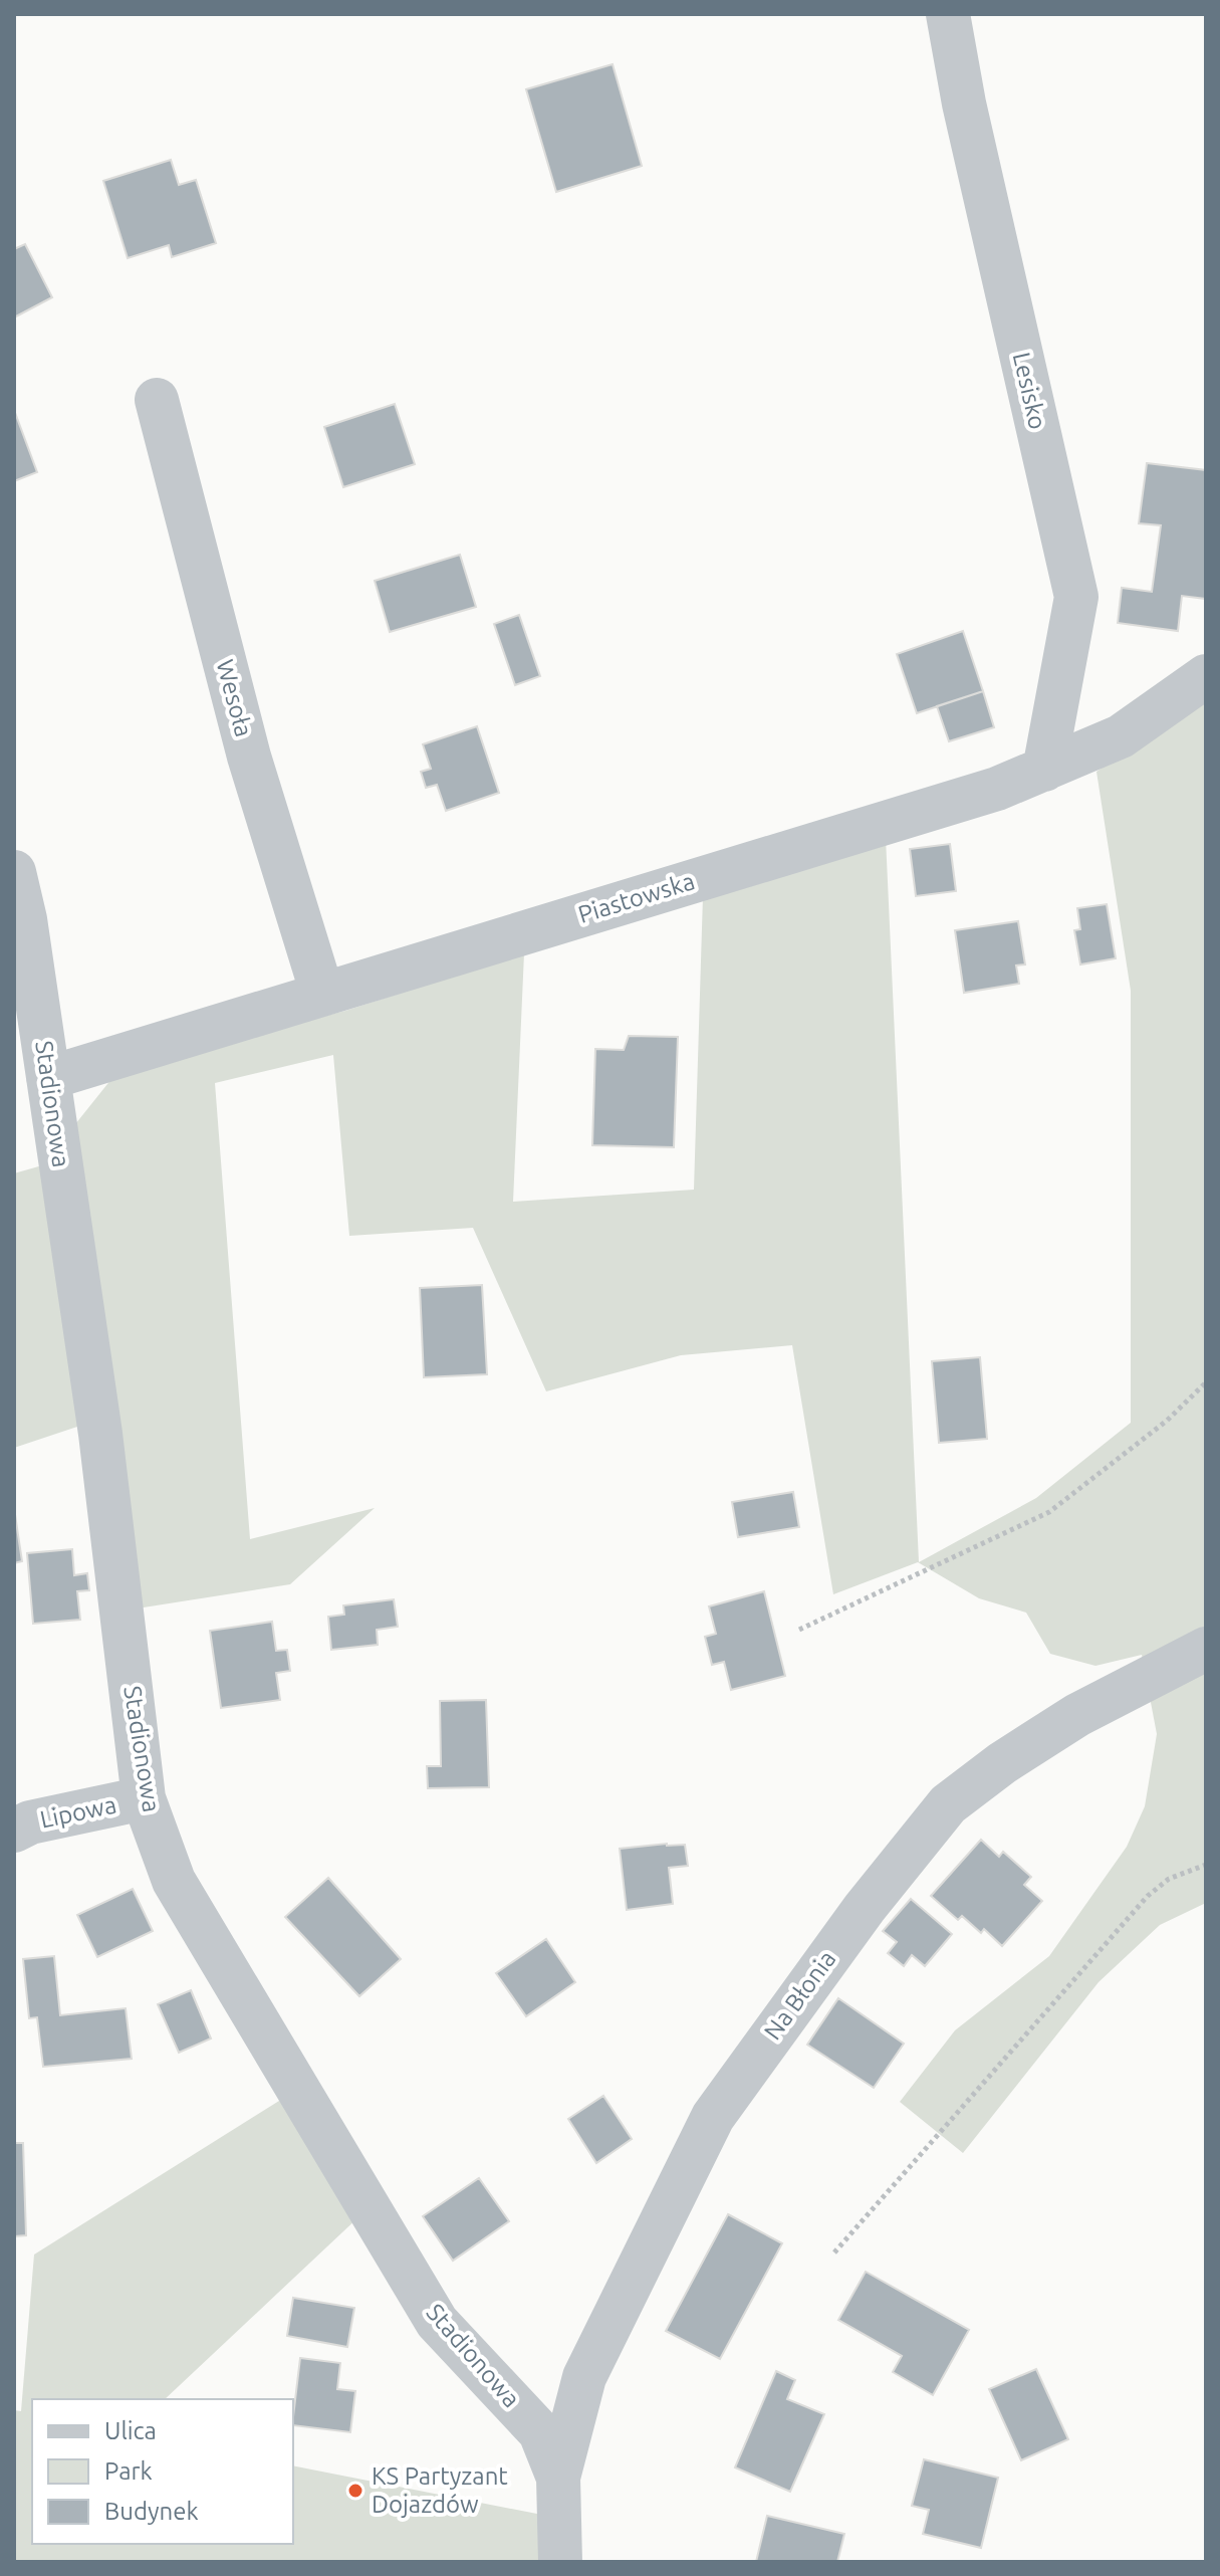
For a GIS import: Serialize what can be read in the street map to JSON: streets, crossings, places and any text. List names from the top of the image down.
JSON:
{
  "streets": {
    "street": [
      "Lesisko",
      "Wesoła",
      "Piastowska",
      "Stadionowa",
      "Lipowa",
      "Na Błonia"
    ]
  },
  "crossings": [
    ["Lesisko", "Piastowska"],
    ["Wesoła", "Piastowska"],
    ["Piastowska", "Stadionowa"],
    ["Stadionowa", "Lipowa"],
    ["Stadionowa", "Na Błonia"]
  ],
  "places": ["KS Partyzant Dojazdów"],
  "legend": ["Ulica", "Park", "Budynek"]
}
